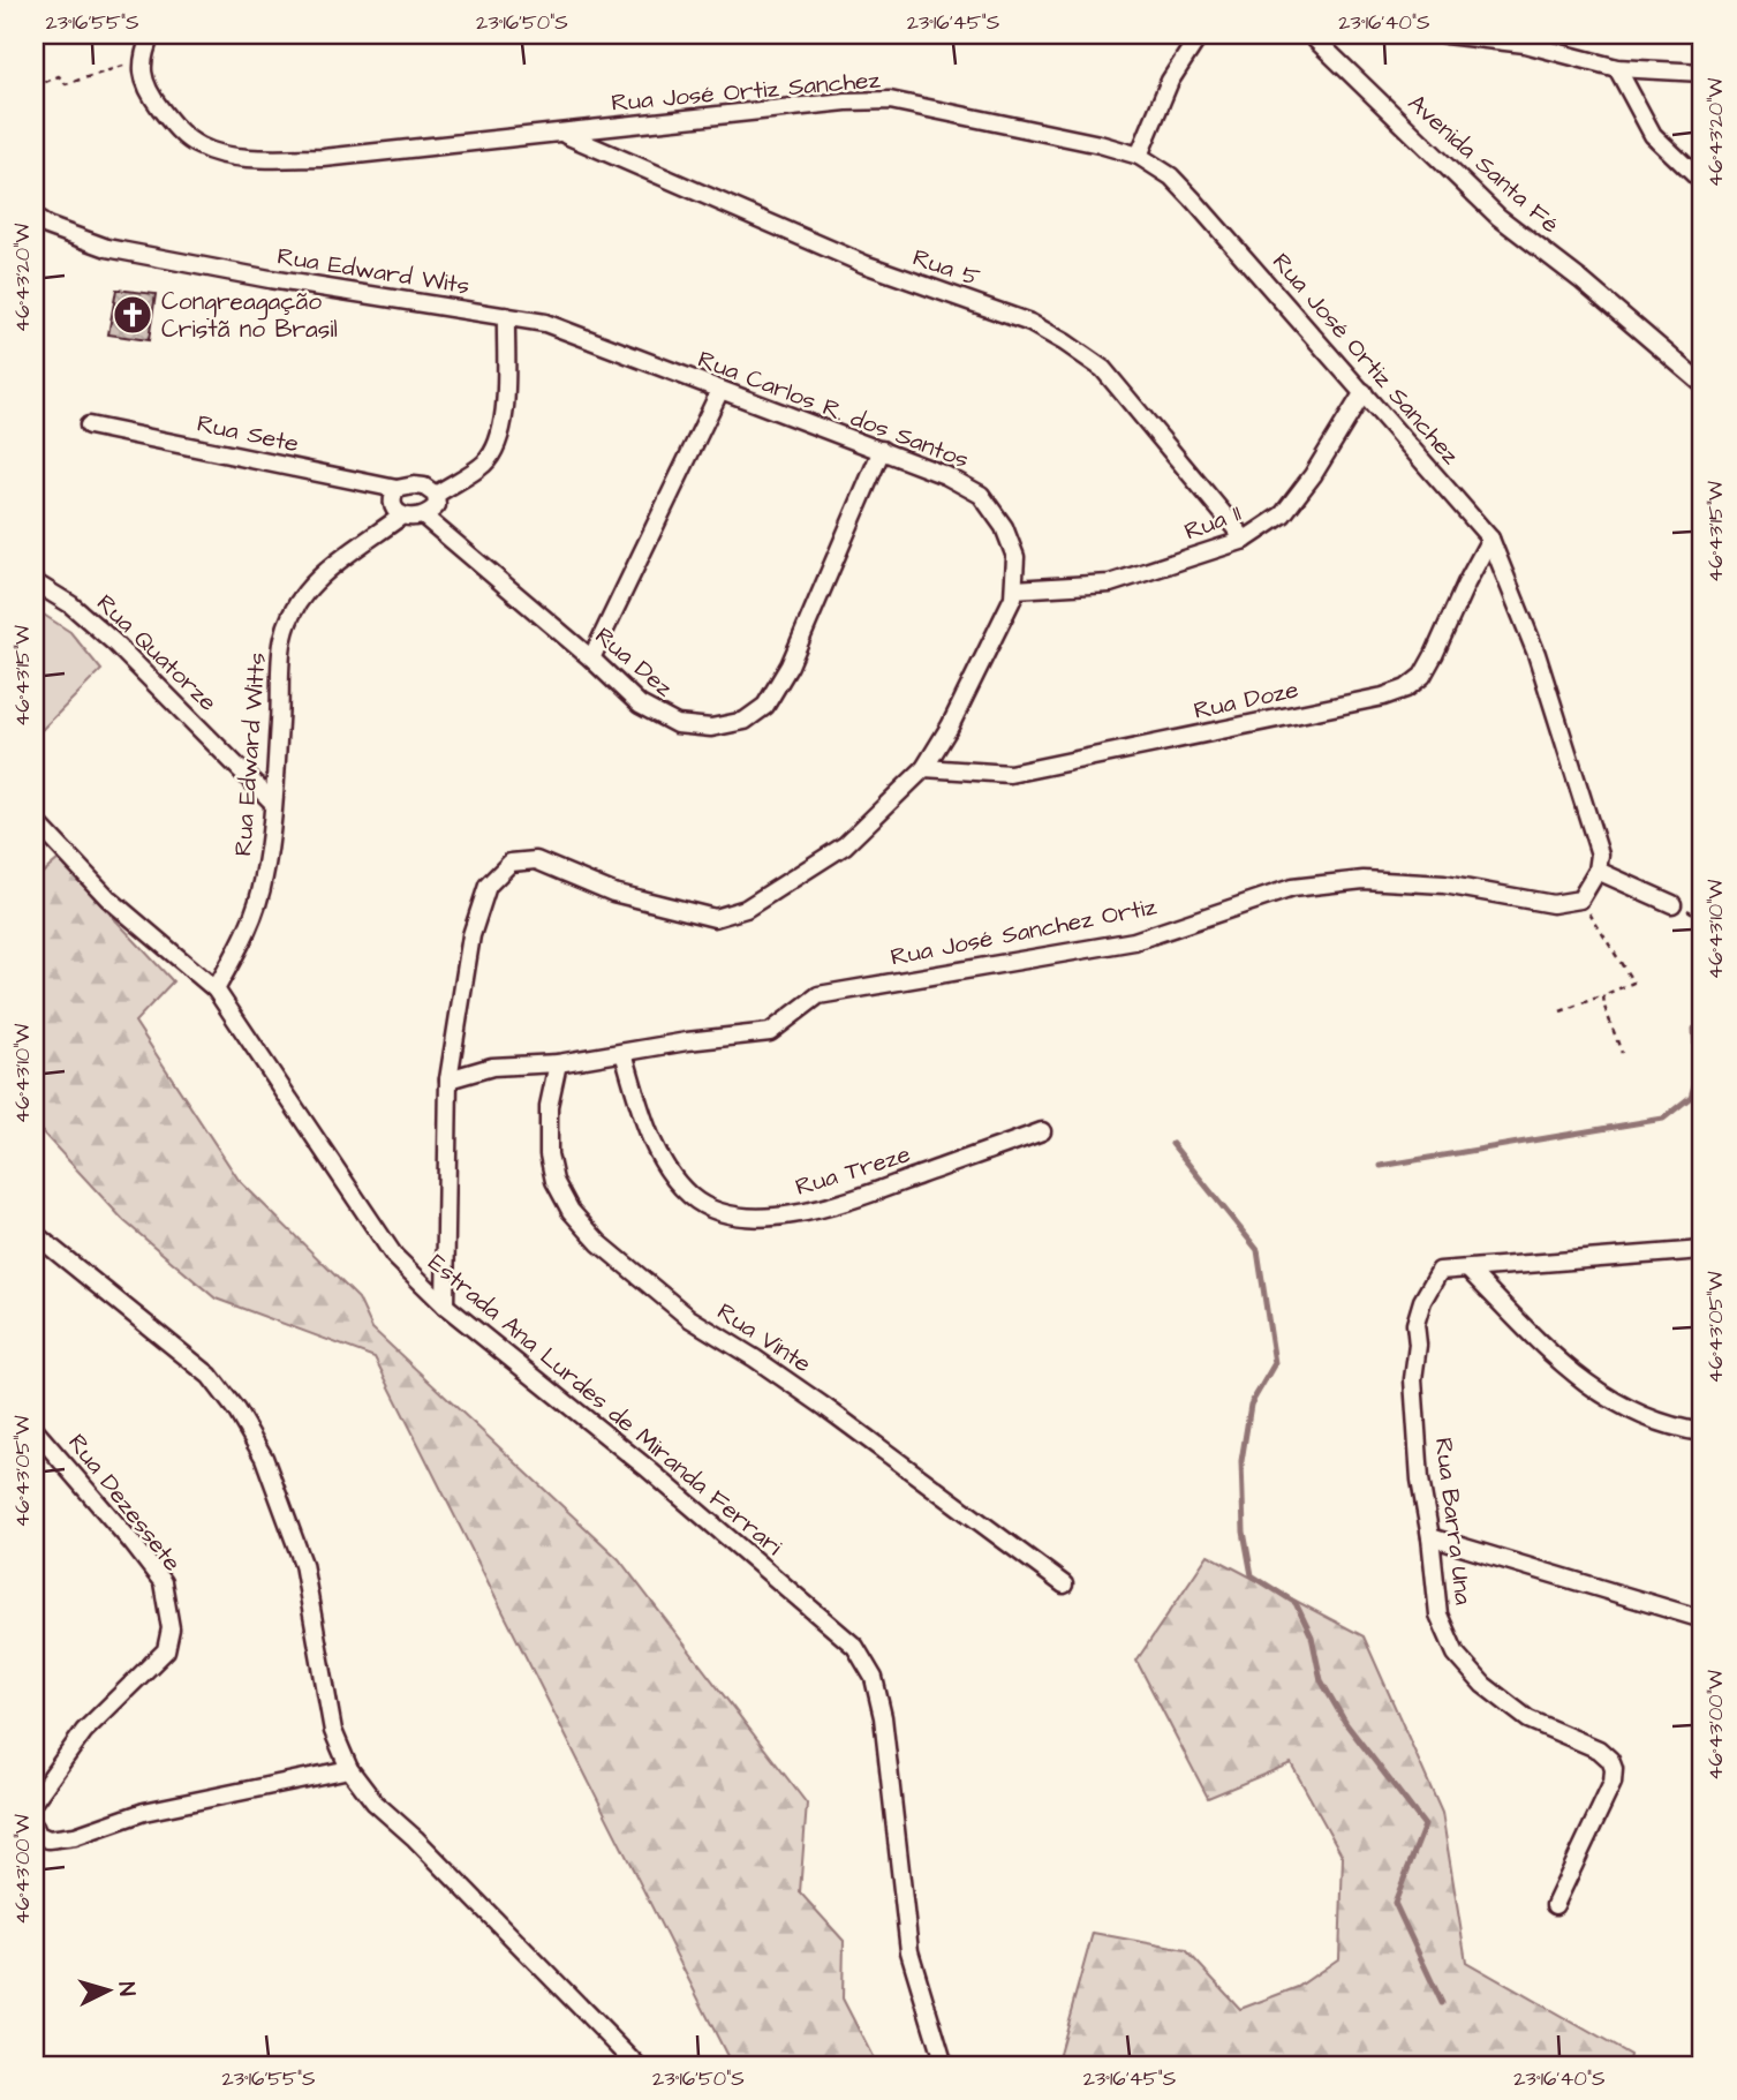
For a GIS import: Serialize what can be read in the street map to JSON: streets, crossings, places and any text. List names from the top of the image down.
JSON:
{
  "streets": {
    "street": [
      "Rua José Ortiz Sanchez",
      "Avenida Santa Fé",
      "Rua 5",
      "Rua Edward Wits",
      "Rua Carlos R. dos Santos",
      "Rua Sete",
      "Rua 11",
      "Rua Quatorze",
      "Rua Dez",
      "Rua Doze",
      "Rua Edward Witts",
      "Rua José Sanchez Ortiz",
      "Rua Treze",
      "Rua Vinte",
      "Estrada Ana Lurdes de Miranda Ferrari",
      "Rua Dezessete",
      "Rua Barra Una"
    ]
  },
  "crossings": [
    ["Rua José Ortiz Sanchez", "Rua 5"],
    ["Rua José Ortiz Sanchez", "Rua 11"],
    ["Rua José Ortiz Sanchez", "Rua Doze"],
    ["Rua 5", "Rua 11"],
    ["Rua Edward Wits", "Rua Carlos R. dos Santos"],
    ["Rua Carlos R. dos Santos", "Rua 11"],
    ["Rua Carlos R. dos Santos", "Rua Dez"],
    ["Rua Carlos R. dos Santos", "Rua Doze"],
    ["Rua Carlos R. dos Santos", "Rua José Sanchez Ortiz"],
    ["Rua Carlos R. dos Santos", "Estrada Ana Lurdes de Miranda Ferrari"],
    ["Rua Sete", "Rua Dez"],
    ["Rua Sete", "Rua Edward Witts"],
    ["Rua Quatorze", "Rua Edward Witts"],
    ["Rua Dez", "Rua Edward Witts"],
    ["Rua Edward Witts", "Estrada Ana Lurdes de Miranda Ferrari"],
    ["Rua José Sanchez Ortiz", "Rua Treze"],
    ["Rua José Sanchez Ortiz", "Rua Vinte"]
  ],
  "places": {
    "church": ["Congreagação Cristã no Brasil"]
  },
  "north": "right",
  "coordinates": [
    "23°16'55\"S",
    "23°16'50\"S",
    "23°16'45\"S",
    "23°16'40\"S",
    "46°43'20\"W",
    "46°43'15\"W",
    "46°43'10\"W",
    "46°43'05\"W",
    "46°43'00\"W"
  ]
}
